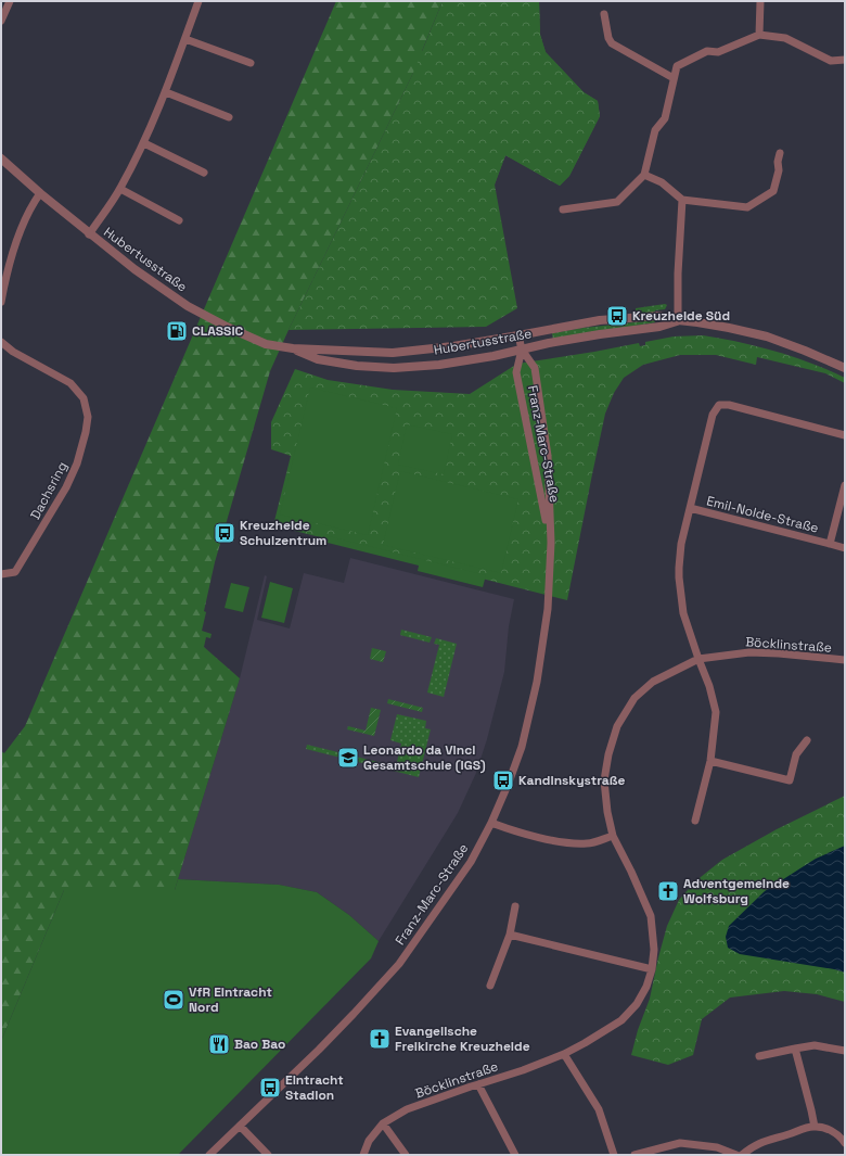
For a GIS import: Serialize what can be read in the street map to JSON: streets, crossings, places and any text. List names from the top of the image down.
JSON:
{
  "streets": {
    "street": [
      "Hubertusstraße",
      "Franz-Marc-Straße",
      "Dachsring",
      "Emil-Nolde-Straße",
      "Böcklinstraße"
    ]
  },
  "crossings": [
    ["Hubertusstraße", "Franz-Marc-Straße"],
    ["Emil-Nolde-Straße", "Böcklinstraße"]
  ],
  "places": {
    "bus stop": [
      "Kreuzheide Süd",
      "Kreuzheide Schulzentrum",
      "Kandinskystraße",
      "Eintracht Stadion"
    ],
    "fuel station": ["CLASSIC"],
    "school or university": ["Leonardo da Vinci Gesamtschule (IGS)"],
    "church": ["Adventgemeinde Wolfsburg", "Evangelische Freikirche Kreuzheide"],
    "sports": ["VfR Eintracht Nord"],
    "restaurant": ["Bao Bao"]
  }
}
